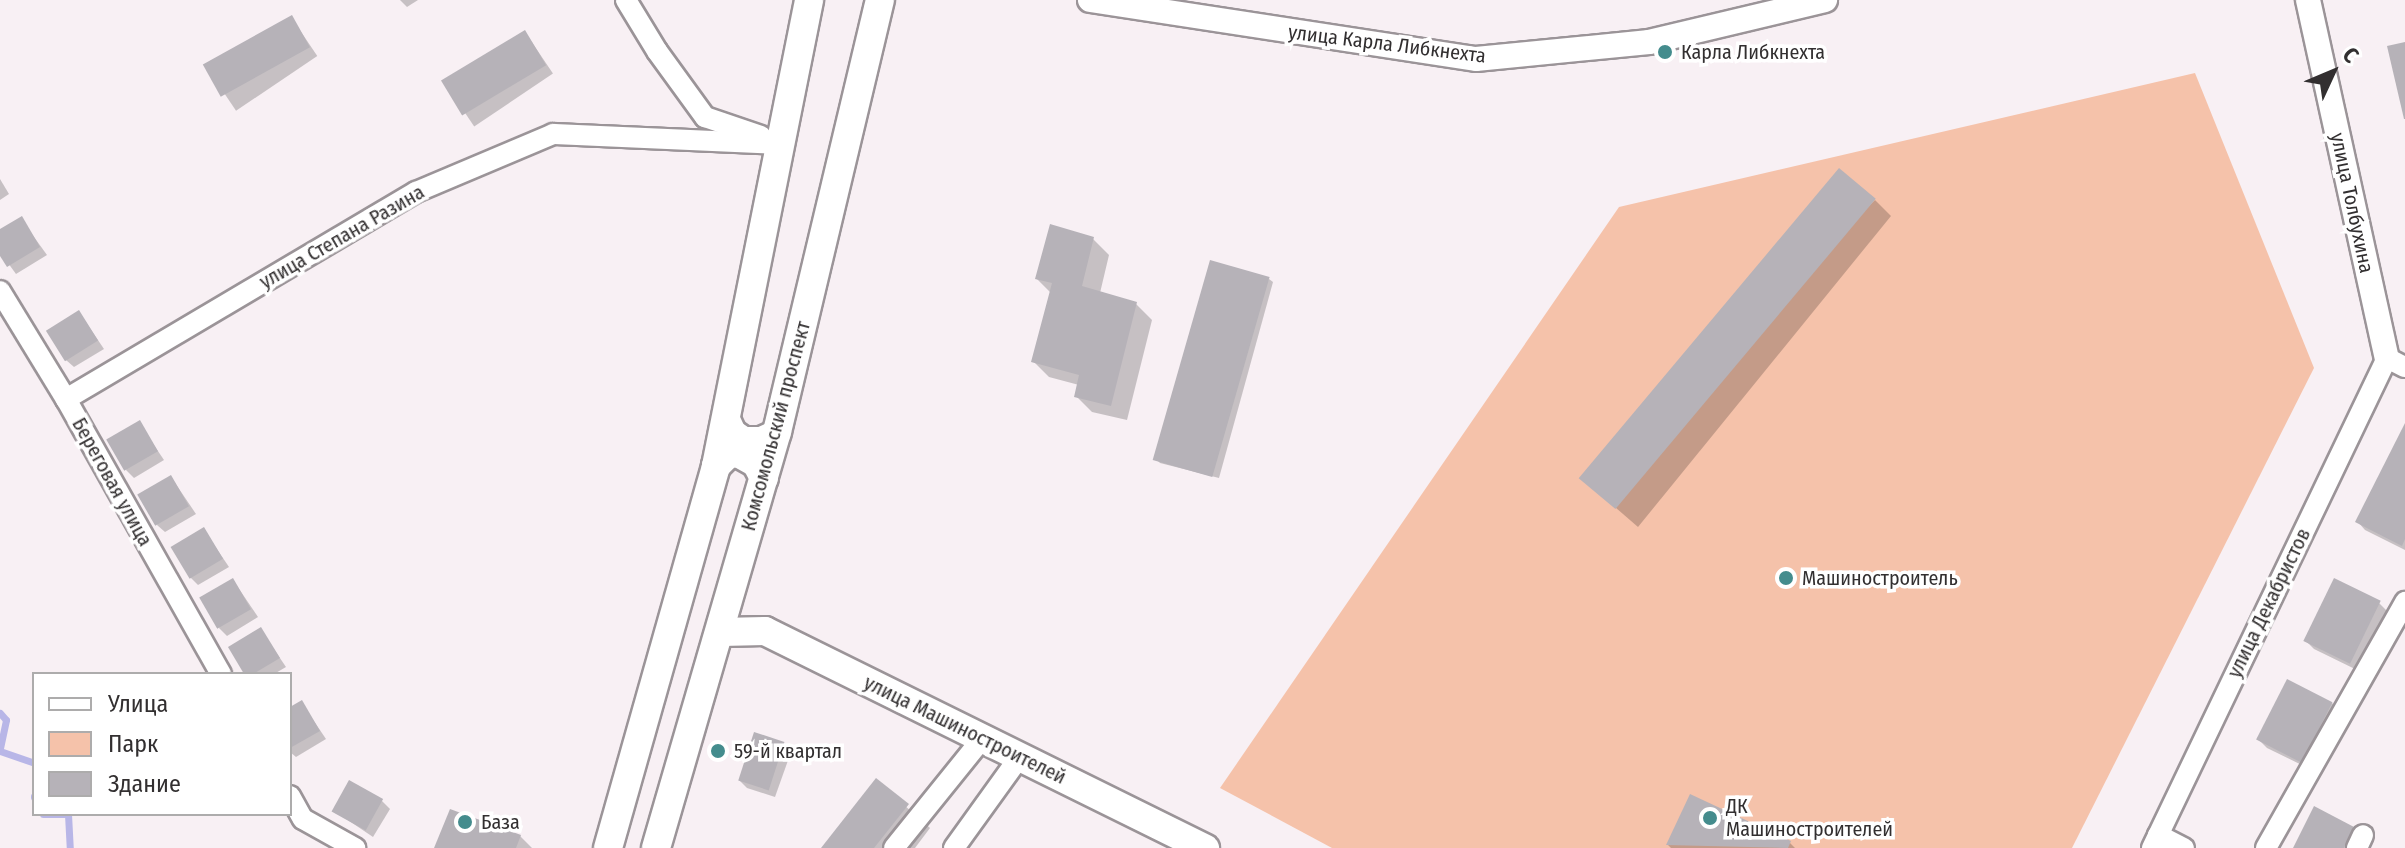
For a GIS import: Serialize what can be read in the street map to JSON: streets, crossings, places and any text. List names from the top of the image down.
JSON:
{
  "streets": {
    "main road": ["Комсомольский проспект", "улица Машиностроителей"],
    "street": [
      "улица Карла Либкнехта",
      "улица Толбухина",
      "улица Степана Разина",
      "Береговая улица",
      "улица Декабристов"
    ]
  },
  "crossings": [
    ["улица Толбухина", "улица Декабристов"],
    ["улица Степана Разина", "Береговая улица"],
    ["Комсомольский проспект", "улица Машиностроителей"]
  ],
  "places": [
    "Карла Либкнехта",
    "Машиностроитель",
    "59-й квартал",
    "ДК Машиностроителей",
    "База"
  ],
  "legend": ["Улица", "Парк", "Здание"],
  "north": "top right"
}
